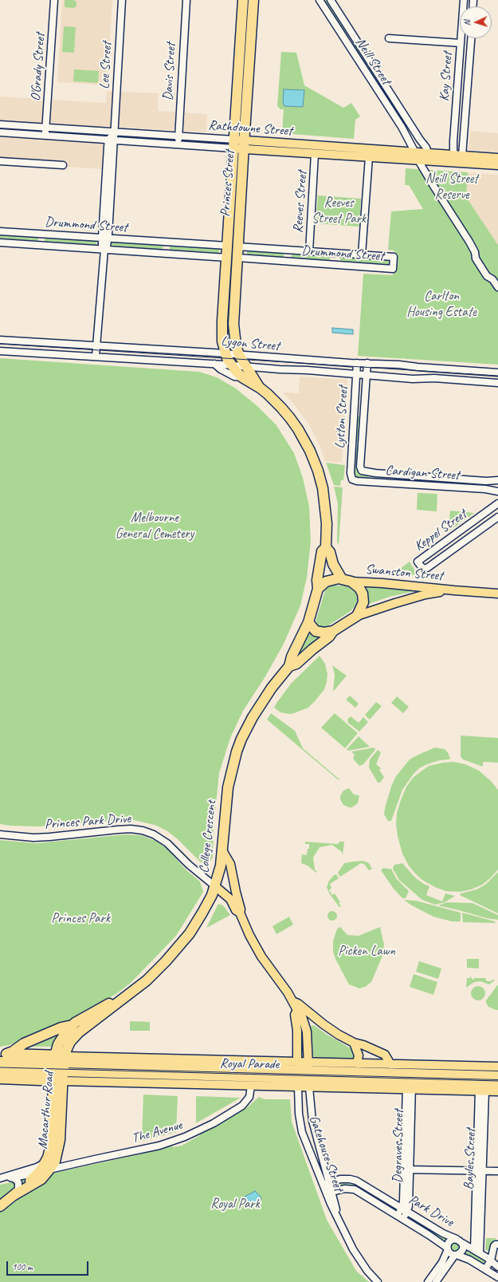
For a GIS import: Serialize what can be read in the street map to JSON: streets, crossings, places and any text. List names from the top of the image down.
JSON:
{
  "streets": {
    "highway": [
      "Princes Street",
      "College Crescent",
      "Royal Parade",
      "Macarthur Road"
    ],
    "main road": ["Rathdowne Street", "Swanston Street", "Bayles Street"],
    "street": [
      "Neill Street",
      "Lee Street",
      "O'Grady Street",
      "Davis Street",
      "Kay Street",
      "Reeves Street",
      "Drummond Street",
      "Lygon Street",
      "Lytton Street",
      "Cardigan Street",
      "Keppel Street",
      "Princes Park Drive",
      "The Avenue",
      "Degraves Street",
      "Gatehouse Street",
      "Park Drive"
    ]
  },
  "crossings": [
    ["Neill Street", "Rathdowne Street"],
    ["Lee Street", "Rathdowne Street"],
    ["Lee Street", "Drummond Street"],
    ["Lee Street", "Lygon Street"],
    ["O'Grady Street", "Rathdowne Street"],
    ["Davis Street", "Rathdowne Street"],
    ["Kay Street", "Rathdowne Street"],
    ["Rathdowne Street", "Princes Street"],
    ["Rathdowne Street", "Reeves Street"],
    ["Princes Street", "Drummond Street"],
    ["Princes Street", "Lygon Street"],
    ["Reeves Street", "Drummond Street"],
    ["Lygon Street", "Lytton Street"],
    ["Lytton Street", "Cardigan Street"],
    ["Swanston Street", "College Crescent"],
    ["Princes Park Drive", "College Crescent"],
    ["College Crescent", "Royal Parade"],
    ["College Crescent", "Gatehouse Street"],
    ["Royal Parade", "Macarthur Road"],
    ["Royal Parade", "The Avenue"],
    ["Royal Parade", "Degraves Street"],
    ["Royal Parade", "Gatehouse Street"],
    ["Royal Parade", "Bayles Street"],
    ["Macarthur Road", "The Avenue"],
    ["Degraves Street", "Park Drive"],
    ["Gatehouse Street", "Park Drive"],
    ["Bayles Street", "Park Drive"]
  ],
  "parks": [
    "Neill Street Reserve",
    "Reeves Street Park",
    "Carlton Housing Estate",
    "Melbourne General Cemetery",
    "Princes Park",
    "Picken Lawn",
    "Royal Park"
  ],
  "scale_bar": "100 m",
  "north": "left"
}
